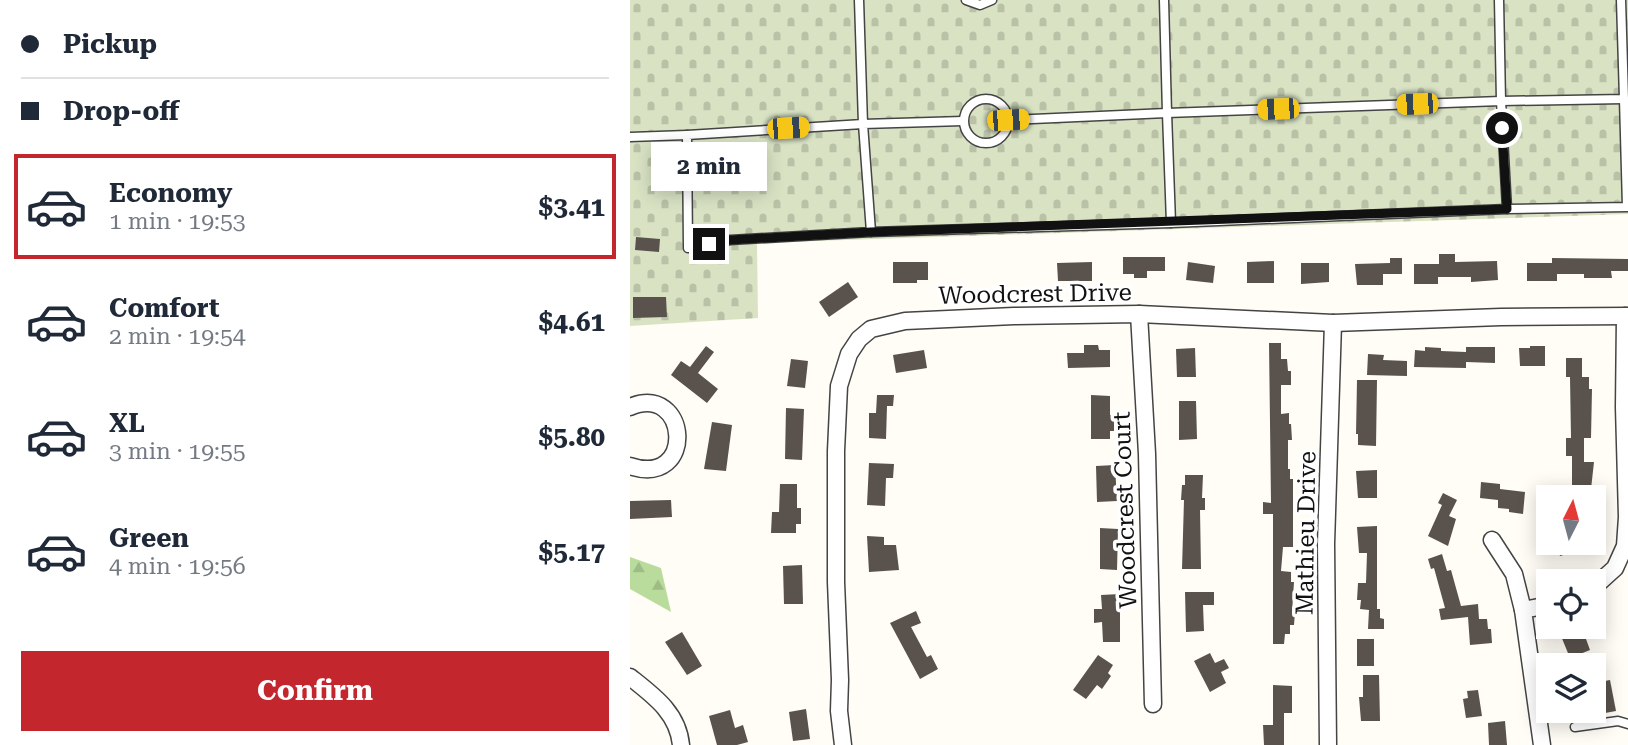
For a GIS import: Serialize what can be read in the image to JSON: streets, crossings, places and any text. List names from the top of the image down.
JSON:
{
  "streets": {
    "street": ["Woodcrest Drive", "Woodcrest Court", "Mathieu Drive"]
  },
  "crossings": [
    ["Woodcrest Drive", "Woodcrest Court"],
    ["Woodcrest Drive", "Mathieu Drive"]
  ],
  "north": "top",
  "page": {
    "banner": ["Pickup", "Drop-off"],
    "bubble": "2 min",
    "list": [
      {
        "name": "Economy",
        "note": "1 min · 19:53",
        "value": "$3.41"
      },
      {
        "name": "Comfort",
        "note": "2 min · 19:54",
        "value": "$4.61"
      },
      {
        "name": "XL",
        "note": "3 min · 19:55",
        "value": "$5.80"
      },
      {
        "name": "Green",
        "note": "4 min · 19:56",
        "value": "$5.17"
      }
    ],
    "buttons": "Confirm"
  }
}
